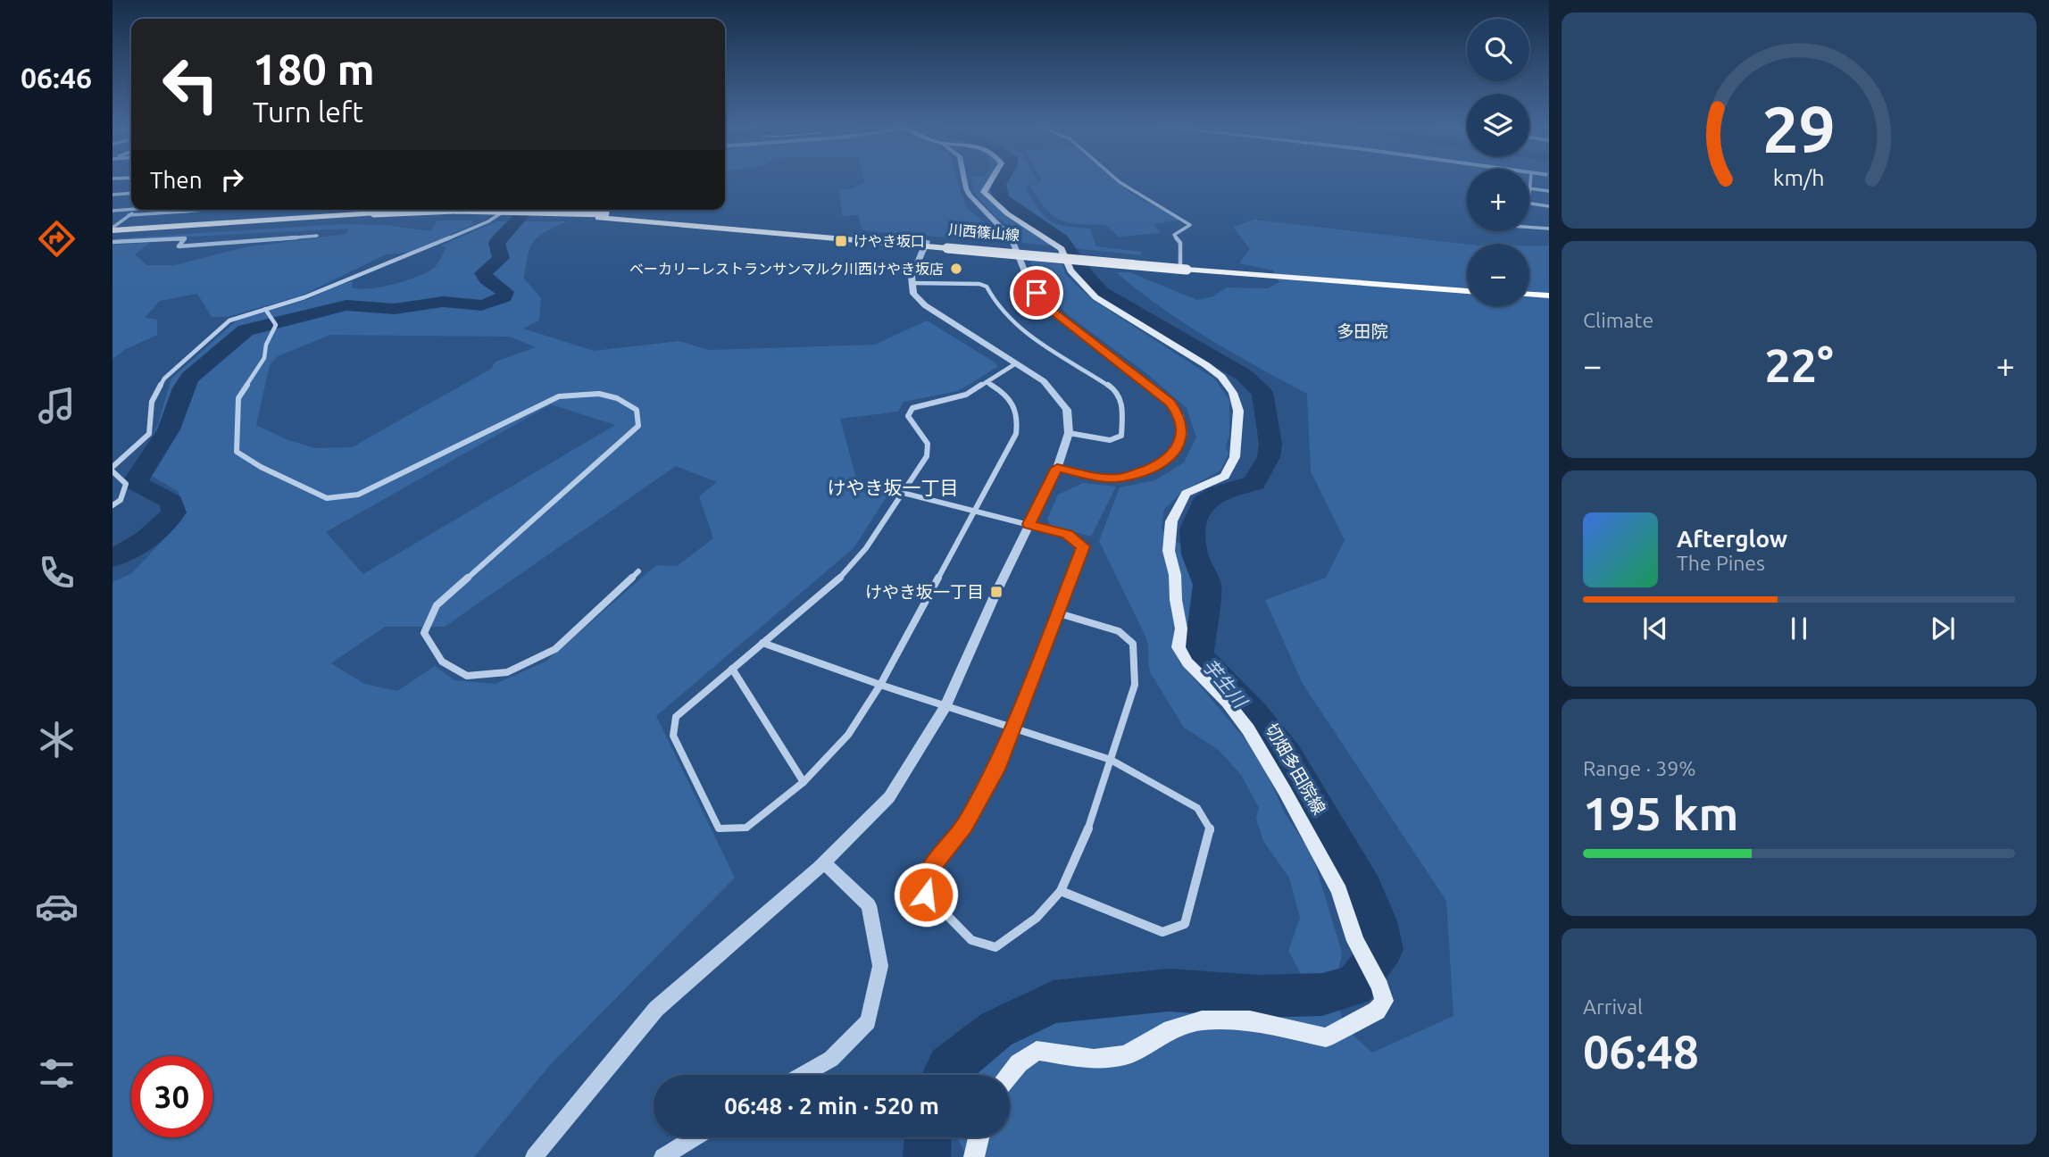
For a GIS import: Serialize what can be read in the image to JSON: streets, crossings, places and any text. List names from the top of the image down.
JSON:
{
  "streets": {
    "main road": ["川西篠山線", "切畑多田院線"]
  },
  "districts": ["多田院", "けやき坂一丁目"],
  "water": ["芋生川"],
  "places": {
    "transit": ["けやき坂口", "けやき坂一丁目"],
    "other": ["ベーカリーレストランサンマルク川西けやき坂店"]
  },
  "page": {
    "tabs": "06:46",
    "map_buttons": ["+", "−"],
    "turn": ["180 m", "Turn left"],
    "then": "Then",
    "tile": [
      "Climate",
      ["Range · 39%", "195 km"],
      ["Arrival", "06:48"]
    ],
    "heat": ["−", "22°", "+"],
    "song": ["Afterglow", "The Pines"],
    "limit": "30",
    "trip": "06:48 · 2 min · 520 m",
    "gauge": ["29", "km/h"]
  }
}
